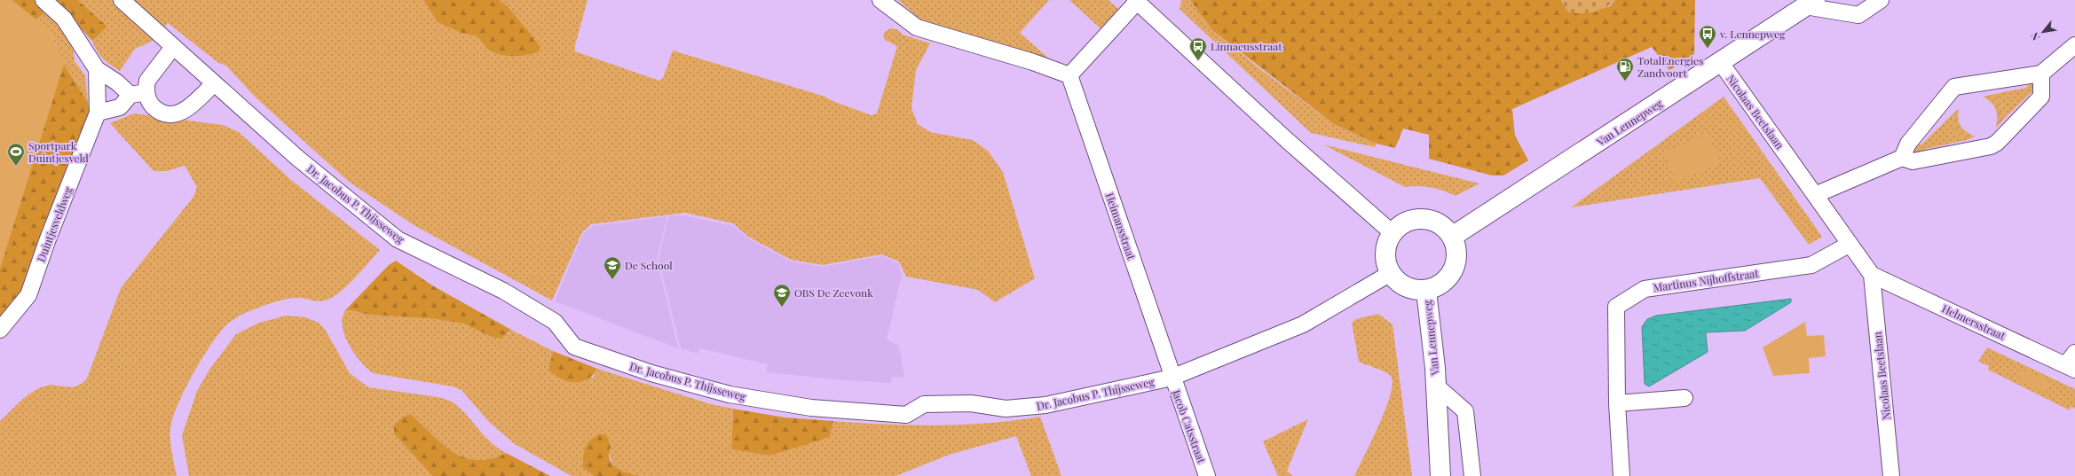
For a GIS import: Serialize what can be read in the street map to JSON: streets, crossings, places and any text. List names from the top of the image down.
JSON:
{
  "streets": {
    "main road": ["Van Lennepweg"],
    "street": [
      "Nicolaas Beetslaan",
      "Dr. Jacobus P. Thijsseweg",
      "Duintjesveldweg",
      "Heimansstraat",
      "Martinus Nijhoffstraat",
      "Helmersstraat",
      "Jacob Catsstraat"
    ]
  },
  "crossings": [
    ["Nicolaas Beetslaan", "Van Lennepweg"],
    ["Nicolaas Beetslaan", "Martinus Nijhoffstraat"],
    ["Nicolaas Beetslaan", "Helmersstraat"],
    ["Van Lennepweg", "Dr. Jacobus P. Thijsseweg"],
    ["Dr. Jacobus P. Thijsseweg", "Duintjesveldweg"],
    ["Dr. Jacobus P. Thijsseweg", "Heimansstraat"],
    ["Dr. Jacobus P. Thijsseweg", "Jacob Catsstraat"],
    ["Heimansstraat", "Jacob Catsstraat"]
  ],
  "places": {
    "bus stop": ["v. Lennepweg", "Linnaeusstraat"],
    "fuel station": ["TotalEnergies Zandvoort"],
    "sports": ["Sportpark Duintjesveld"],
    "school or university": ["De School", "OBS De Zeevonk"]
  },
  "north": "bottom left"
}
